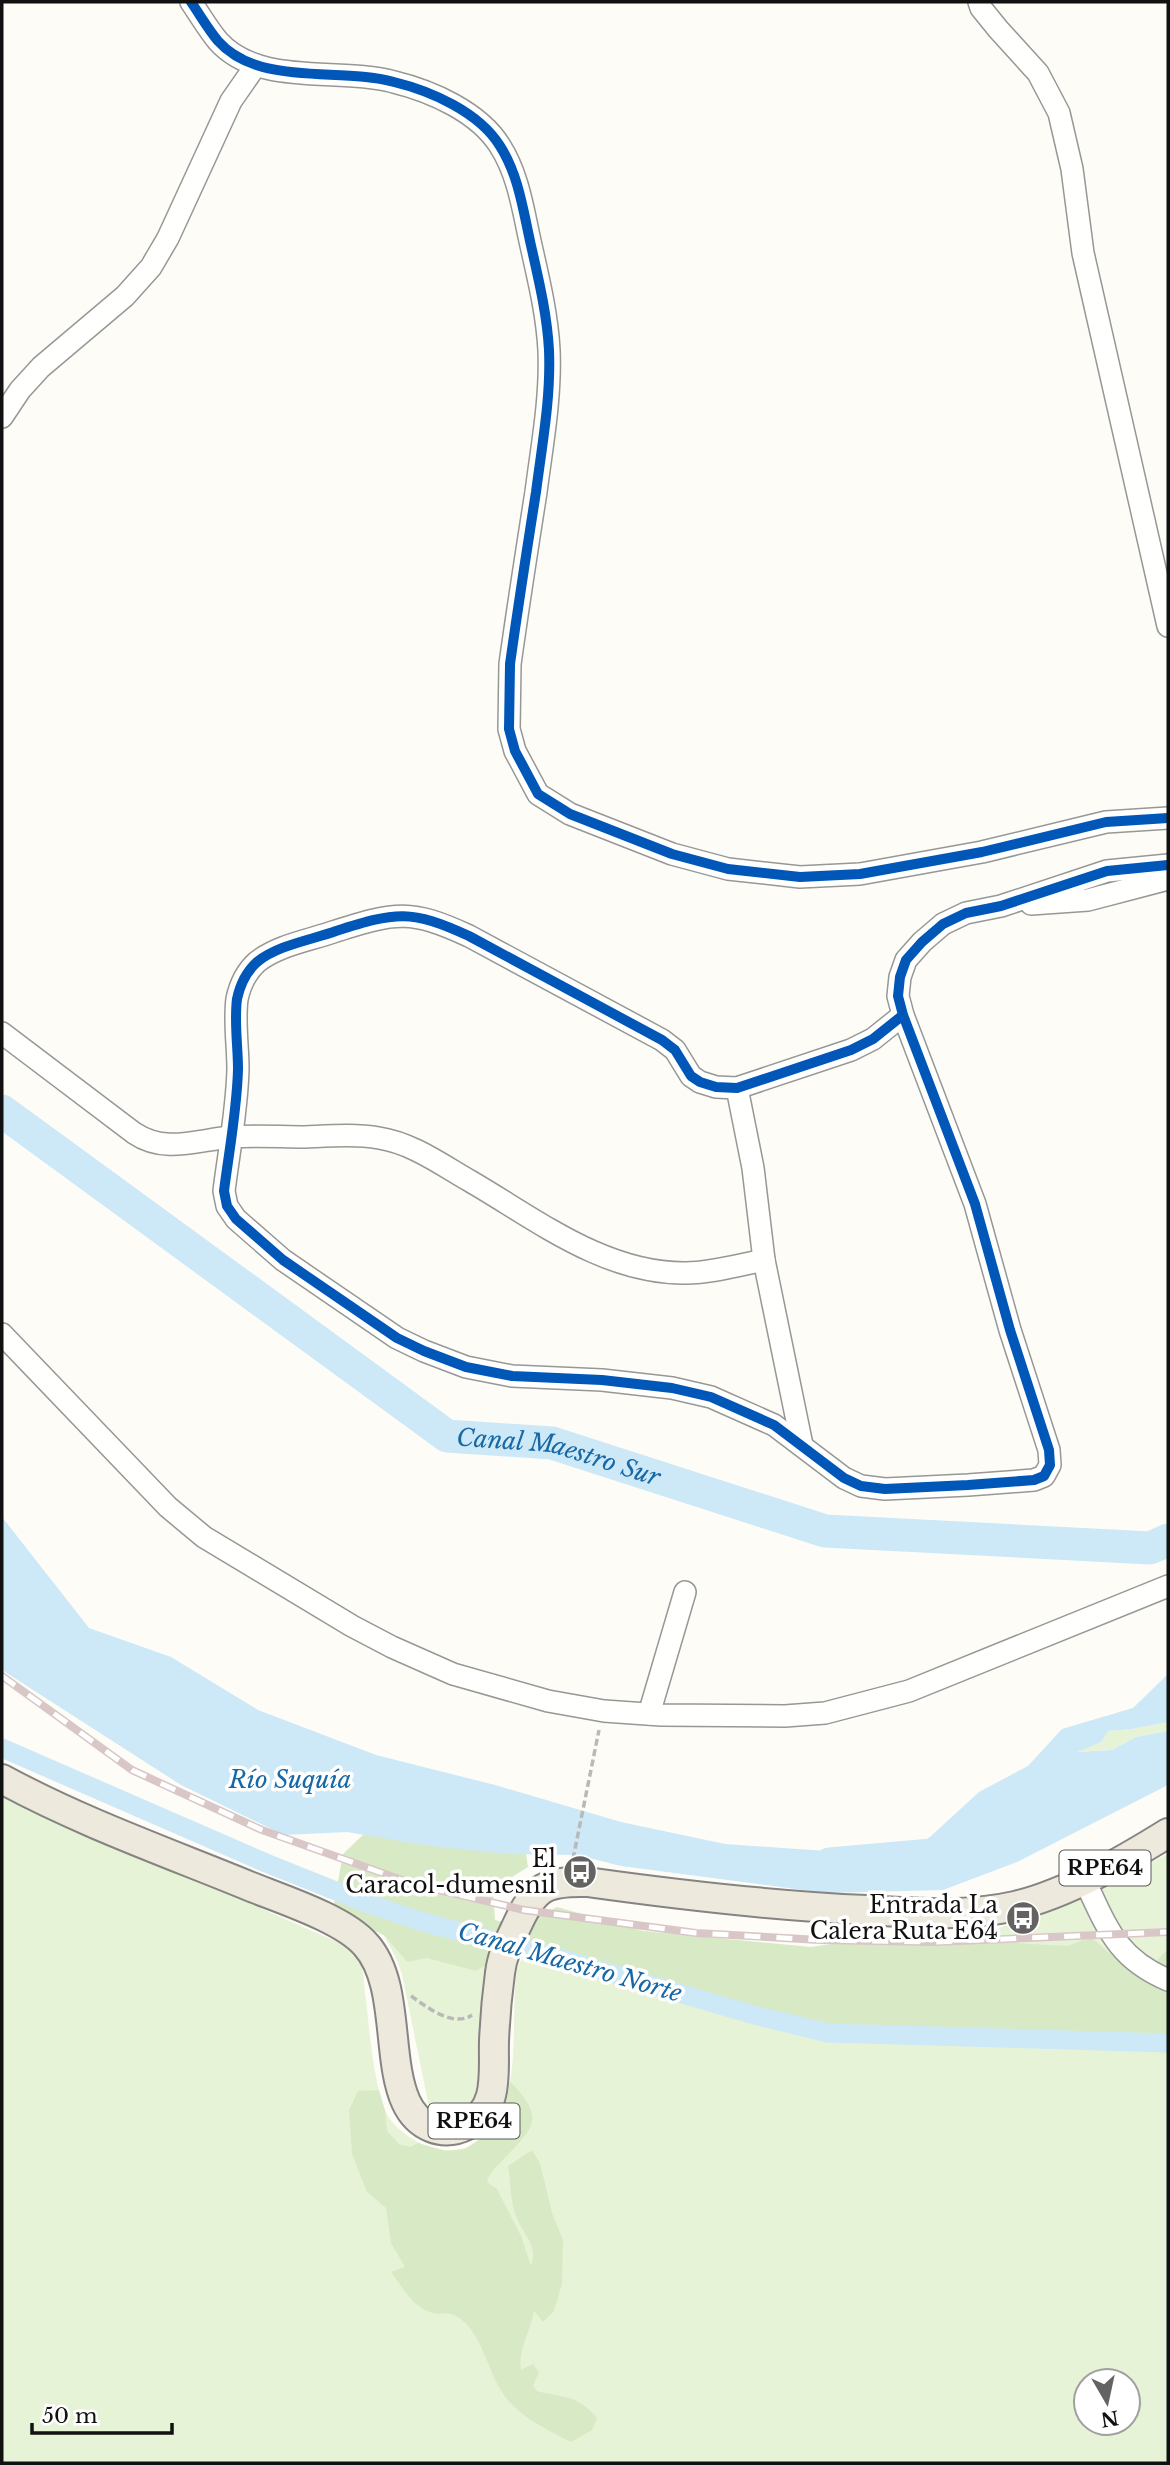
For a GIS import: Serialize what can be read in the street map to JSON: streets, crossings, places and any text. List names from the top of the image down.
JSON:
{
  "streets": {
    "main road": ["RPE64"]
  },
  "water": ["Canal Maestro Sur", "Río Suquía", "Canal Maestro Norte"],
  "places": {
    "bus stop": ["El Caracol-dumesnil", "Entrada La Calera Ruta E64"]
  },
  "scale_bar": "50 m",
  "north": "bottom"
}
